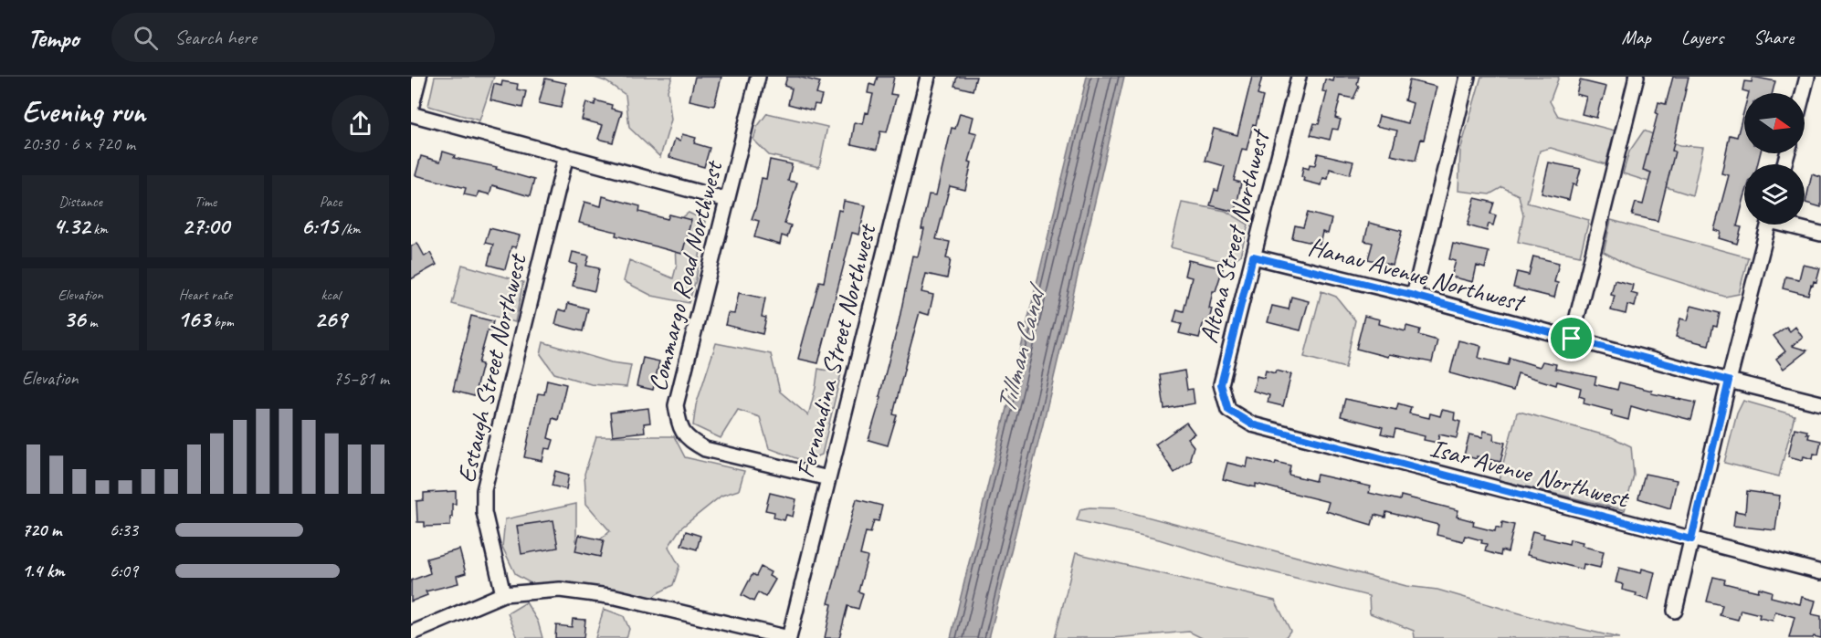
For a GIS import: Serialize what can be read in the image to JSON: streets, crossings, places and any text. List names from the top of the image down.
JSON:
{
  "streets": {
    "street": [
      "Altona Street Northwest",
      "Hanau Avenue Northwest",
      "Commargo Road Northwest",
      "Fernandina Street Northwest",
      "Estaugh Street Northwest",
      "Isar Avenue Northwest"
    ]
  },
  "crossings": [
    ["Altona Street Northwest", "Hanau Avenue Northwest"],
    ["Altona Street Northwest", "Isar Avenue Northwest"],
    ["Commargo Road Northwest", "Fernandina Street Northwest"]
  ],
  "water": ["Tillman Canal"],
  "north": "right",
  "page": {
    "header": "Tempo",
    "search": "Search here",
    "nav": ["Map", "Layers", "Share"],
    "heading": ["Evening run", "20:30 · 6 × 720 m"],
    "stats": [
      ["Distance", "4.32 km"],
      ["Time", "27:00"],
      ["Pace", "6:15 /km"],
      ["Elevation", "36 m"],
      ["Heart rate", "163 bpm"],
      ["kcal", "269"]
    ],
    "chart": ["Elevation", "75–81 m"],
    "list": [
      {
        "name": "720 m",
        "note": "6:33"
      },
      {
        "name": "1.4 km",
        "note": "6:09"
      }
    ]
  }
}
